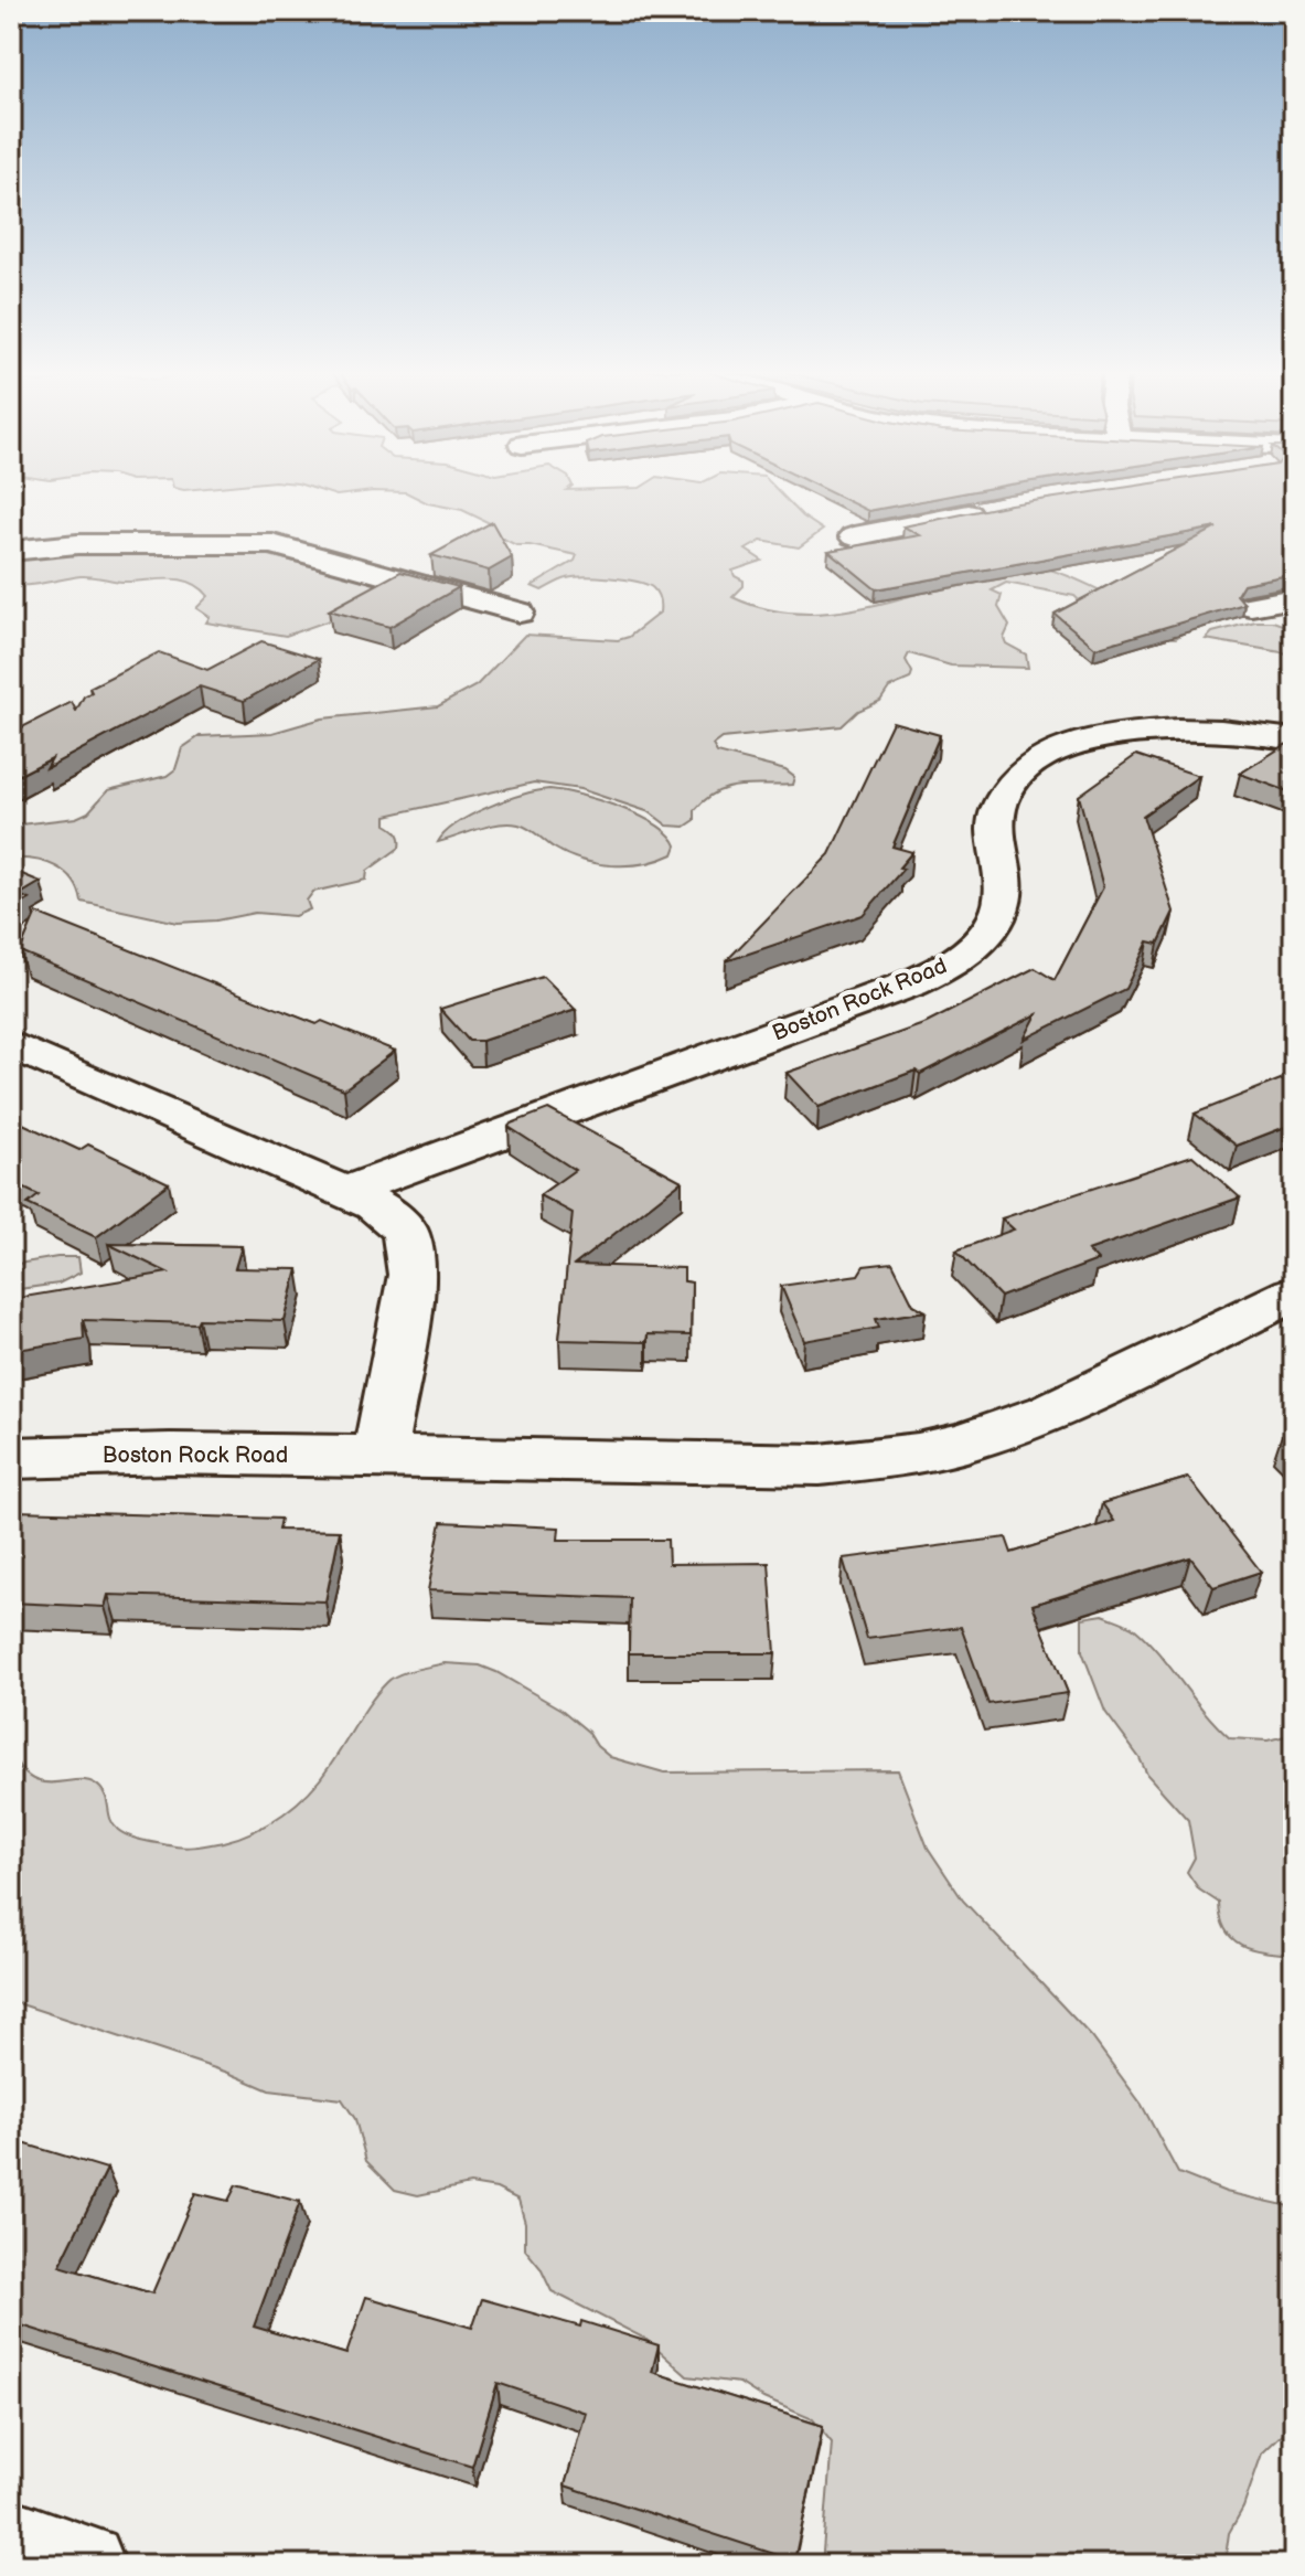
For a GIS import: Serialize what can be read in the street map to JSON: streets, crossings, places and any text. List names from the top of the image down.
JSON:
{
  "streets": {
    "street": ["Boston Rock Road"]
  }
}
